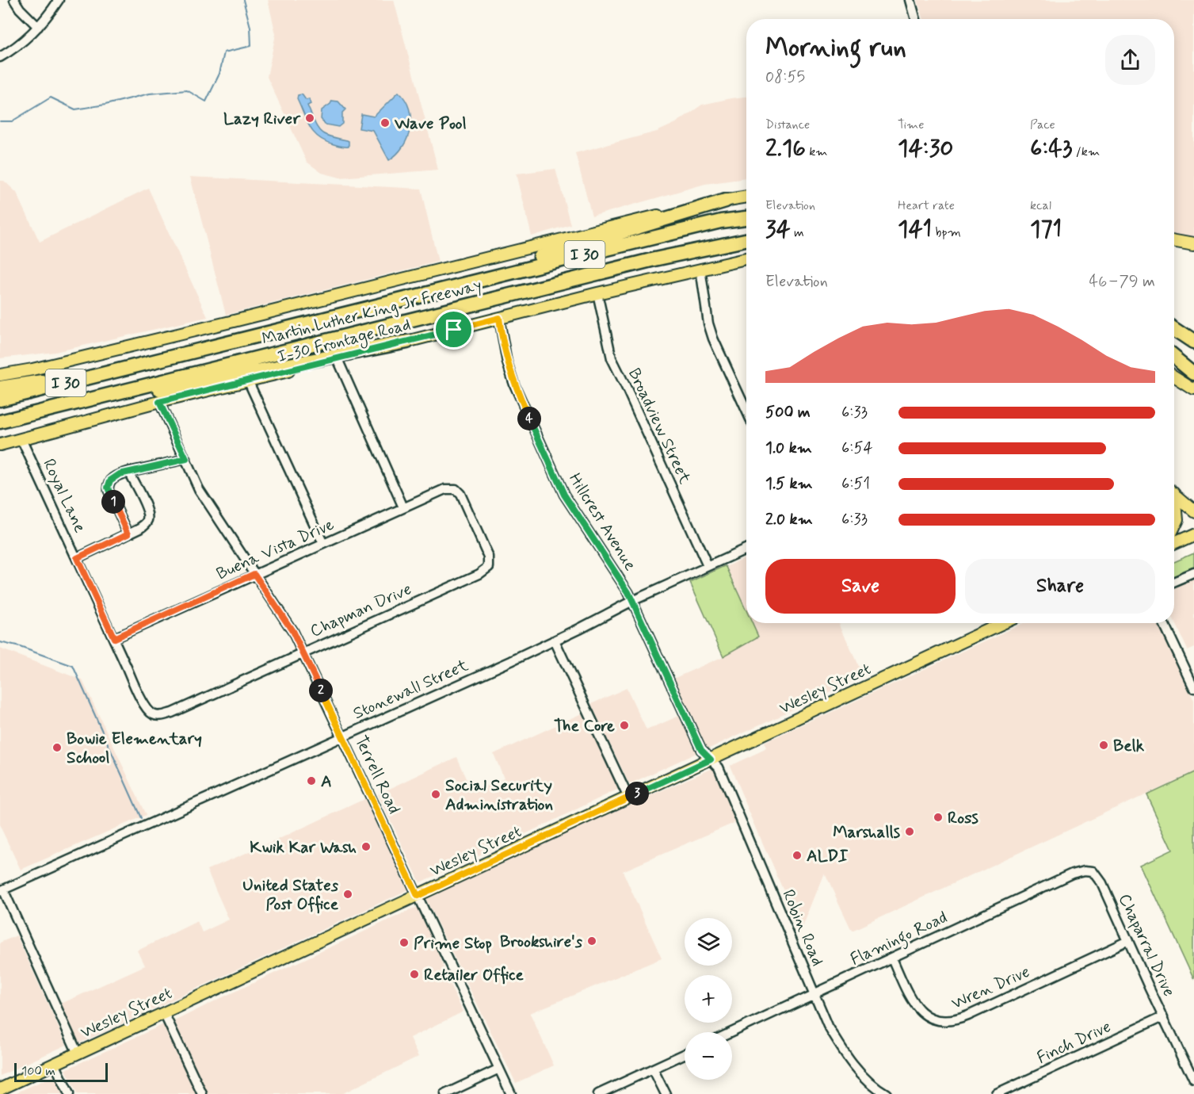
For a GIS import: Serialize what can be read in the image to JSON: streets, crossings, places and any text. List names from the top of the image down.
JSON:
{
  "streets": {
    "highway": ["I 30", "Martin Luther King Jr Freeway"],
    "main road": ["I-30 Frontage Road", "Wesley Street"],
    "street": [
      "Broadview Street",
      "Royal Lane",
      "Hillcrest Avenue",
      "Buena Vista Drive",
      "Chapman Drive",
      "Stonewall Street",
      "Terrell Road",
      "Robin Road",
      "Flamingo Road",
      "Chaparral Drive",
      "Wren Drive",
      "Finch Drive"
    ]
  },
  "crossings": [
    ["I-30 Frontage Road", "Broadview Street"],
    ["I-30 Frontage Road", "Royal Lane"],
    ["I-30 Frontage Road", "Hillcrest Avenue"],
    ["I-30 Frontage Road", "Terrell Road"],
    ["Broadview Street", "Stonewall Street"],
    ["Royal Lane", "Buena Vista Drive"],
    ["Royal Lane", "Chapman Drive"],
    ["Hillcrest Avenue", "Wesley Street"],
    ["Hillcrest Avenue", "Stonewall Street"],
    ["Hillcrest Avenue", "Robin Road"],
    ["Buena Vista Drive", "Chapman Drive"],
    ["Buena Vista Drive", "Terrell Road"],
    ["Chapman Drive", "Terrell Road"],
    ["Wesley Street", "Terrell Road"],
    ["Wesley Street", "Robin Road"],
    ["Stonewall Street", "Terrell Road"],
    ["Robin Road", "Flamingo Road"],
    ["Flamingo Road", "Chaparral Drive"],
    ["Flamingo Road", "Wren Drive"],
    ["Chaparral Drive", "Wren Drive"],
    ["Chaparral Drive", "Finch Drive"]
  ],
  "places": [
    "Lazy River",
    "Wave Pool",
    "The Core",
    "Belk",
    "Bowie Elementary School",
    "A",
    "Social Security Administration",
    "Ross",
    "Marshalls",
    "Kwik Kar Wash",
    "ALDI",
    "United States Post Office",
    "Brookshire's",
    "Prime Stop",
    "Retailer Office"
  ],
  "scale_bar": "100 m",
  "page": {
    "heading": ["Morning run", "08:55"],
    "stats": [
      ["Distance", "2.16 km"],
      ["Time", "14:30"],
      ["Pace", "6:43 /km"],
      ["Elevation", "34 m"],
      ["Heart rate", "141 bpm"],
      ["kcal", "171"]
    ],
    "chart": ["Elevation", "46–79 m"],
    "list": [
      {
        "name": "500 m",
        "note": "6:33"
      },
      {
        "name": "1.0 km",
        "note": "6:54"
      },
      {
        "name": "1.5 km",
        "note": "6:51"
      },
      {
        "name": "2.0 km",
        "note": "6:33"
      }
    ],
    "pins": [
      "4",
      "1",
      "2",
      "3"
    ],
    "buttons": ["Save", "Share"],
    "map_buttons": ["+", "−"],
    "scale": "100 m"
  }
}
